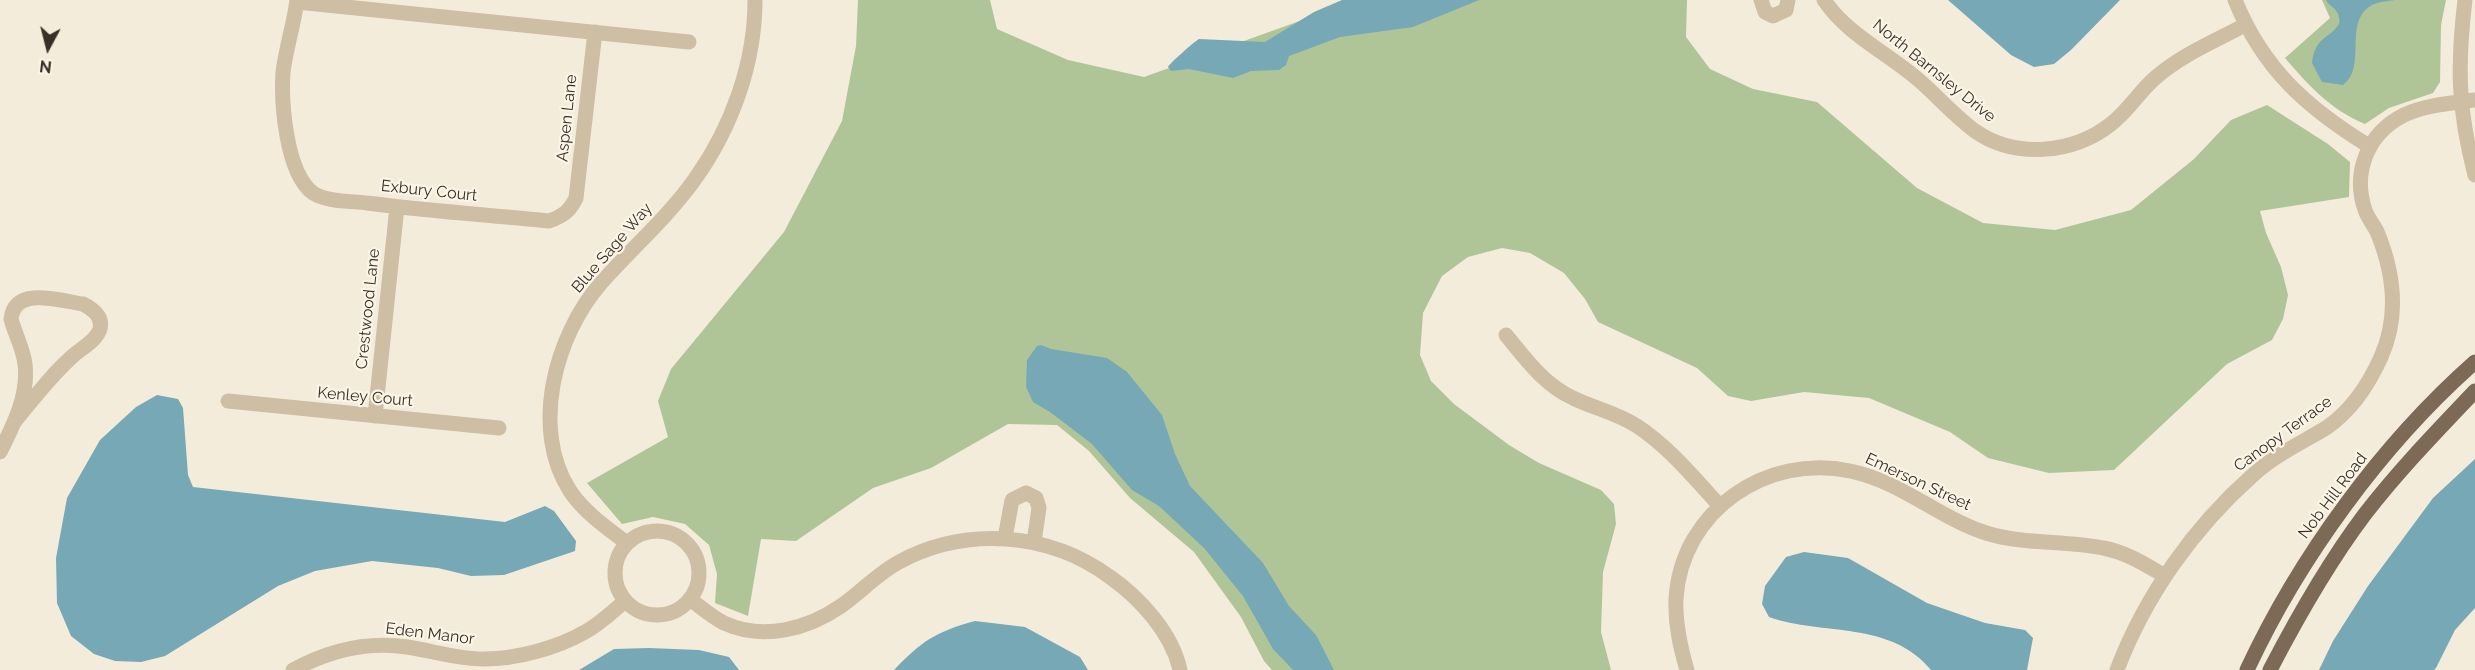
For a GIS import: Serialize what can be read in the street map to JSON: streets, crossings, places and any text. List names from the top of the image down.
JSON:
{
  "streets": {
    "main road": ["Nob Hill Road"],
    "street": [
      "North Barnsley Drive",
      "Aspen Lane",
      "Exbury Court",
      "Blue Sage Way",
      "Crestwood Lane",
      "Kenley Court",
      "Canopy Terrace",
      "Emerson Street",
      "Eden Manor"
    ]
  },
  "crossings": [
    ["Aspen Lane", "Exbury Court"],
    ["Exbury Court", "Crestwood Lane"],
    ["Blue Sage Way", "Eden Manor"],
    ["Crestwood Lane", "Kenley Court"],
    ["Canopy Terrace", "Emerson Street"]
  ],
  "north": "bottom"
}
